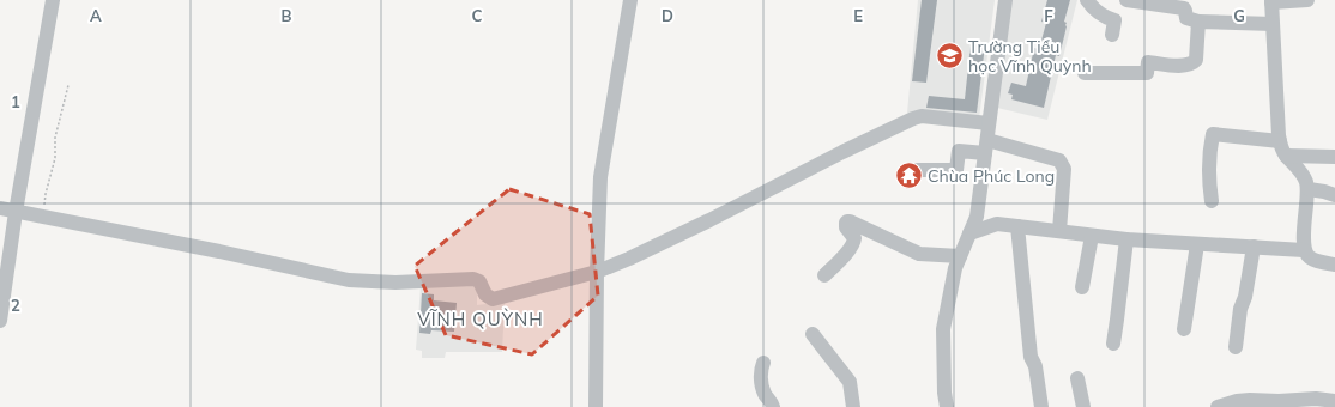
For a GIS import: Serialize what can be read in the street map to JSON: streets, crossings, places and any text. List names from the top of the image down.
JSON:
{
  "districts": ["VĨNH QUỲNH"],
  "places": {
    "school or university": ["Trường Tiểu học Vĩnh Quỳnh"],
    "temple": ["Chùa Phúc Long"]
  },
  "grid": {
    "columns": [
      "A",
      "B",
      "C",
      "D",
      "E",
      "F",
      "G"
    ],
    "rows": ["1", "2"]
  }
}
